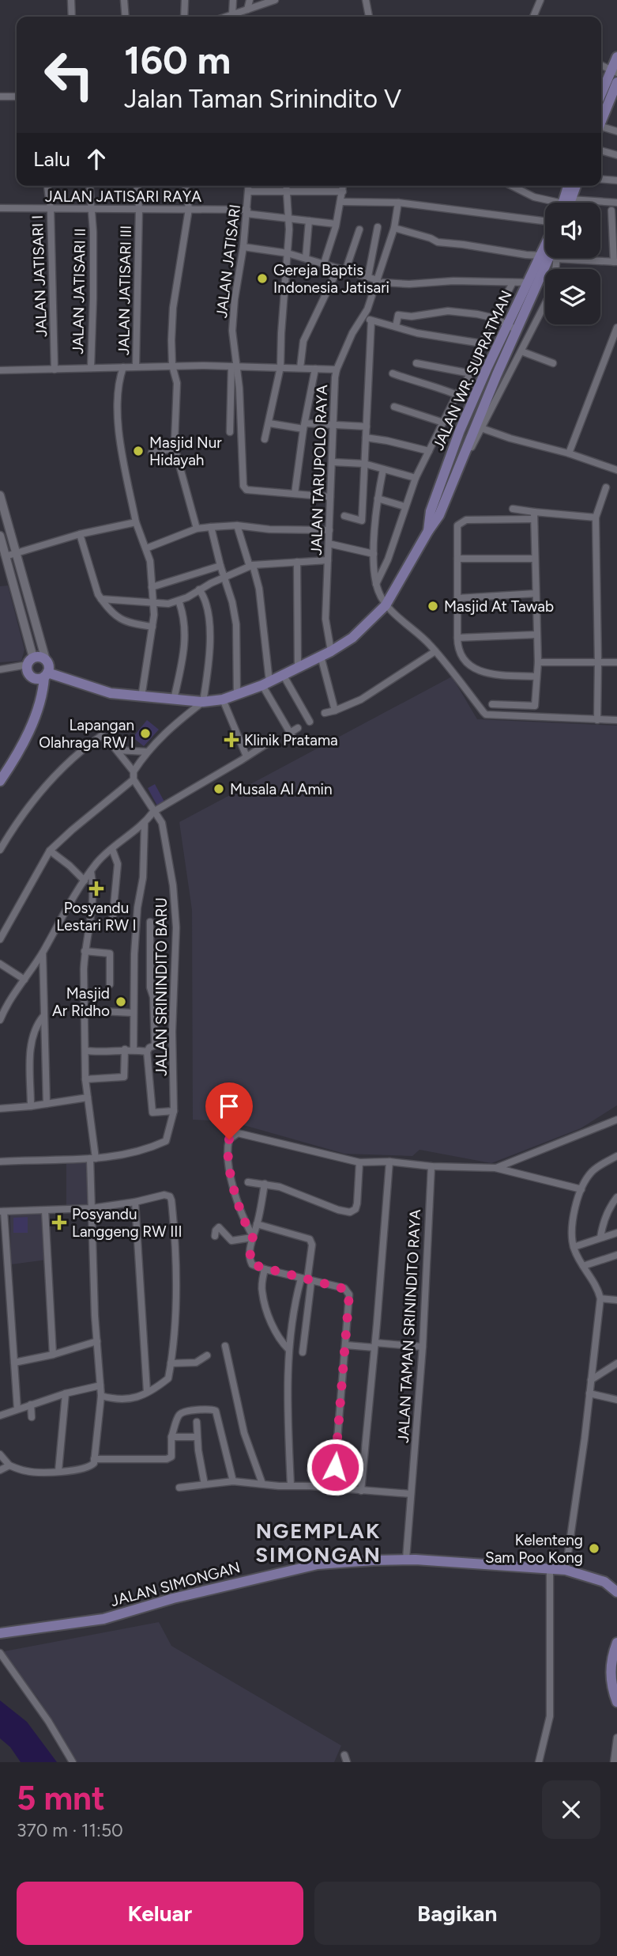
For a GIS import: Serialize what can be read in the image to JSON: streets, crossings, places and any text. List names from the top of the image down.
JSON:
{
  "streets": {
    "main road": ["JALAN WR. SUPRATMAN", "JALAN SIMONGAN"],
    "street": [
      "JALAN JATISARI RAYA",
      "JALAN JATISARI",
      "JALAN JATISARI I",
      "JALAN JATISARI III",
      "JALAN JATISARI II",
      "JALAN TARUPOLO RAYA",
      "JALAN SRININDITO BARU",
      "JALAN TAMAN SRININDITO RAYA"
    ]
  },
  "crossings": [
    ["JALAN JATISARI RAYA", "JALAN JATISARI"],
    ["JALAN JATISARI RAYA", "JALAN JATISARI I"],
    ["JALAN JATISARI RAYA", "JALAN JATISARI III"],
    ["JALAN JATISARI RAYA", "JALAN JATISARI II"],
    ["JALAN WR. SUPRATMAN", "JALAN TARUPOLO RAYA"],
    ["JALAN TAMAN SRININDITO RAYA", "JALAN SIMONGAN"]
  ],
  "districts": ["NGEMPLAK SIMONGAN"],
  "places": {
    "other": [
      "Gereja Baptis Indonesia Jatisari",
      "Masjid Nur Hidayah",
      "Masjid At Tawab",
      "Lapangan Olahraga RW I",
      "Musala Al Amin",
      "Masjid Ar Ridho",
      "Kelenteng Sam Poo Kong"
    ],
    "health": ["Klinik Pratama", "Posyandu Lestari RW I", "Posyandu Langgeng RW III"]
  },
  "page": {
    "turn": ["160 m", "Jalan Taman Srinindito V"],
    "then": "Lalu",
    "heading": ["5 mnt", "370 m · 11:50"],
    "buttons": ["Keluar", "Bagikan"]
  }
}
